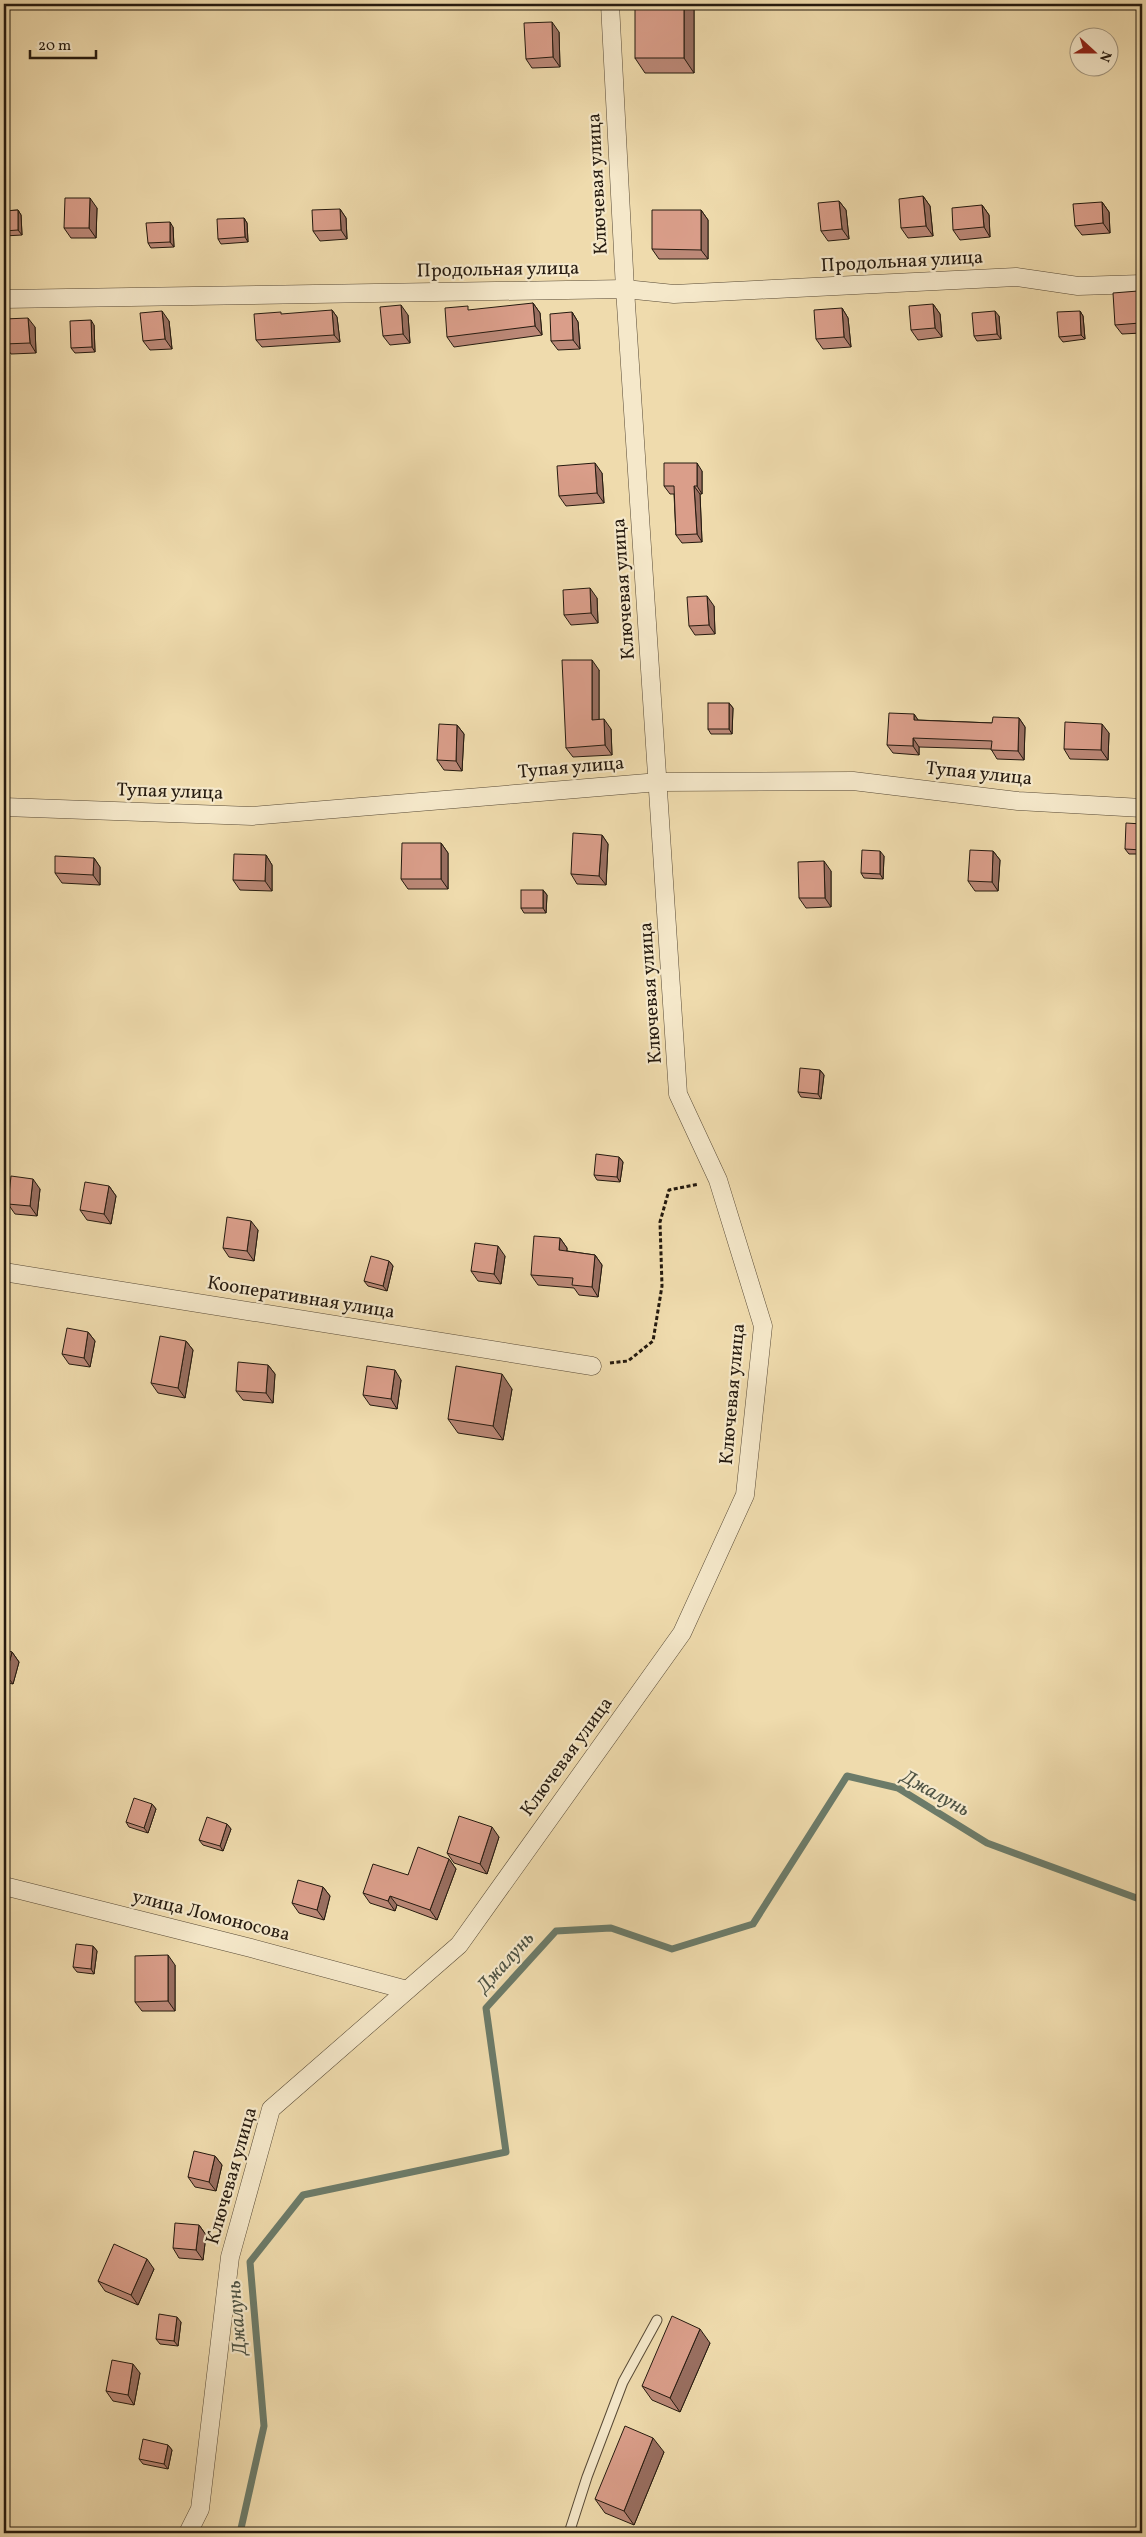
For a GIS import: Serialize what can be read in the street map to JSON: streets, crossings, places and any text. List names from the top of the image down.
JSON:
{
  "streets": {
    "street": [
      "Ключевая улица",
      "Продольная улица",
      "Тупая улица",
      "Кооперативная улица",
      "улица Ломоносова"
    ]
  },
  "crossings": [
    ["Ключевая улица", "Продольная улица"],
    ["Ключевая улица", "Тупая улица"],
    ["Ключевая улица", "улица Ломоносова"]
  ],
  "water": ["Джалунь"],
  "scale_bar": "20 m",
  "north": "right"
}
